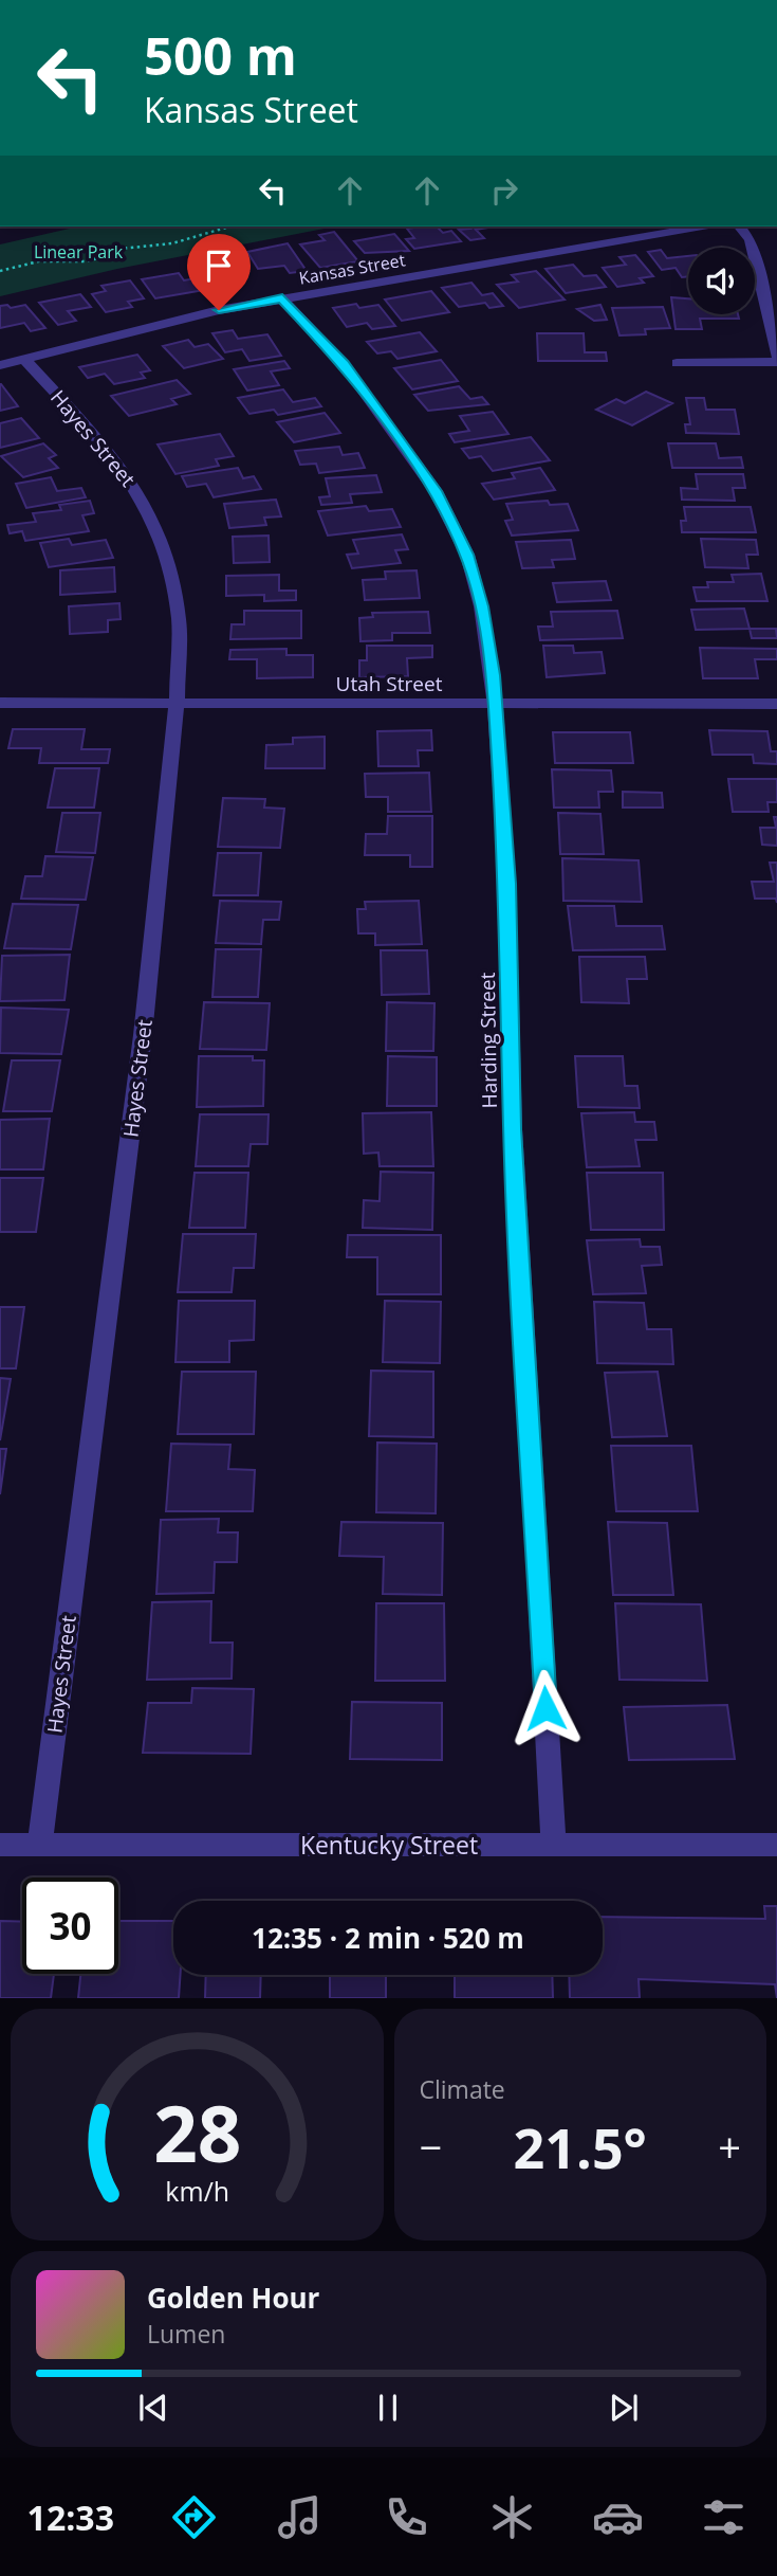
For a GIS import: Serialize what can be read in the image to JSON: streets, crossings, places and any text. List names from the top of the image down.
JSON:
{
  "streets": {
    "street": [
      "Kansas Street",
      "Hayes Street",
      "Utah Street",
      "Harding Street",
      "Kentucky Street"
    ]
  },
  "crossings": [
    ["Kansas Street", "Hayes Street"],
    ["Kansas Street", "Harding Street"],
    ["Hayes Street", "Utah Street"],
    ["Hayes Street", "Kentucky Street"],
    ["Utah Street", "Harding Street"],
    ["Harding Street", "Kentucky Street"]
  ],
  "parks": ["Linear Park"],
  "page": {
    "turn": ["500 m", "Kansas Street"],
    "limit": "30",
    "trip": "12:35 · 2 min · 520 m",
    "tile": "Climate",
    "heat": ["−", "21.5°", "+"],
    "song": ["Golden Hour", "Lumen"],
    "tabs": "12:33",
    "gauge": ["28", "km/h"]
  }
}
